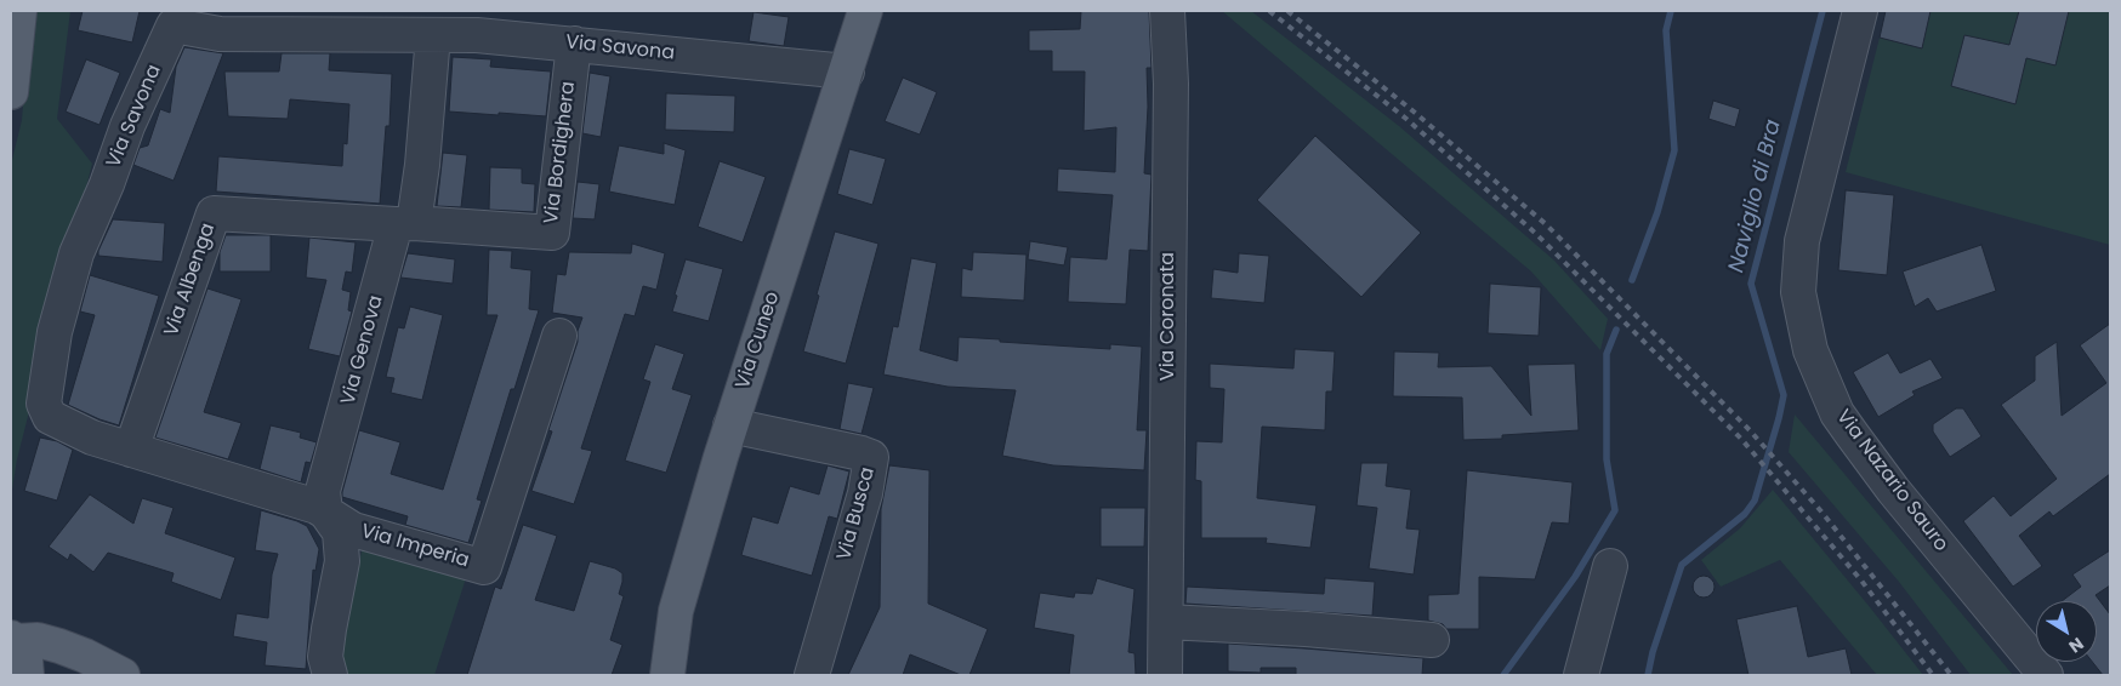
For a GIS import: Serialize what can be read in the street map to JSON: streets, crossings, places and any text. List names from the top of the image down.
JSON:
{
  "streets": {
    "main road": ["Via Cuneo"],
    "street": [
      "Via Savona",
      "Via Bordighera",
      "Via Albenga",
      "Via Coronata",
      "Via Genova",
      "Via Nazario Sauro",
      "Via Busca",
      "Via Imperia"
    ]
  },
  "crossings": [
    ["Via Savona", "Via Bordighera"],
    ["Via Savona", "Via Cuneo"],
    ["Via Savona", "Via Genova"],
    ["Via Savona", "Via Imperia"],
    ["Via Bordighera", "Via Albenga"],
    ["Via Bordighera", "Via Genova"],
    ["Via Albenga", "Via Genova"],
    ["Via Albenga", "Via Imperia"],
    ["Via Cuneo", "Via Busca"],
    ["Via Genova", "Via Imperia"]
  ],
  "water": ["Naviglio di Bra"],
  "north": "bottom right"
}
